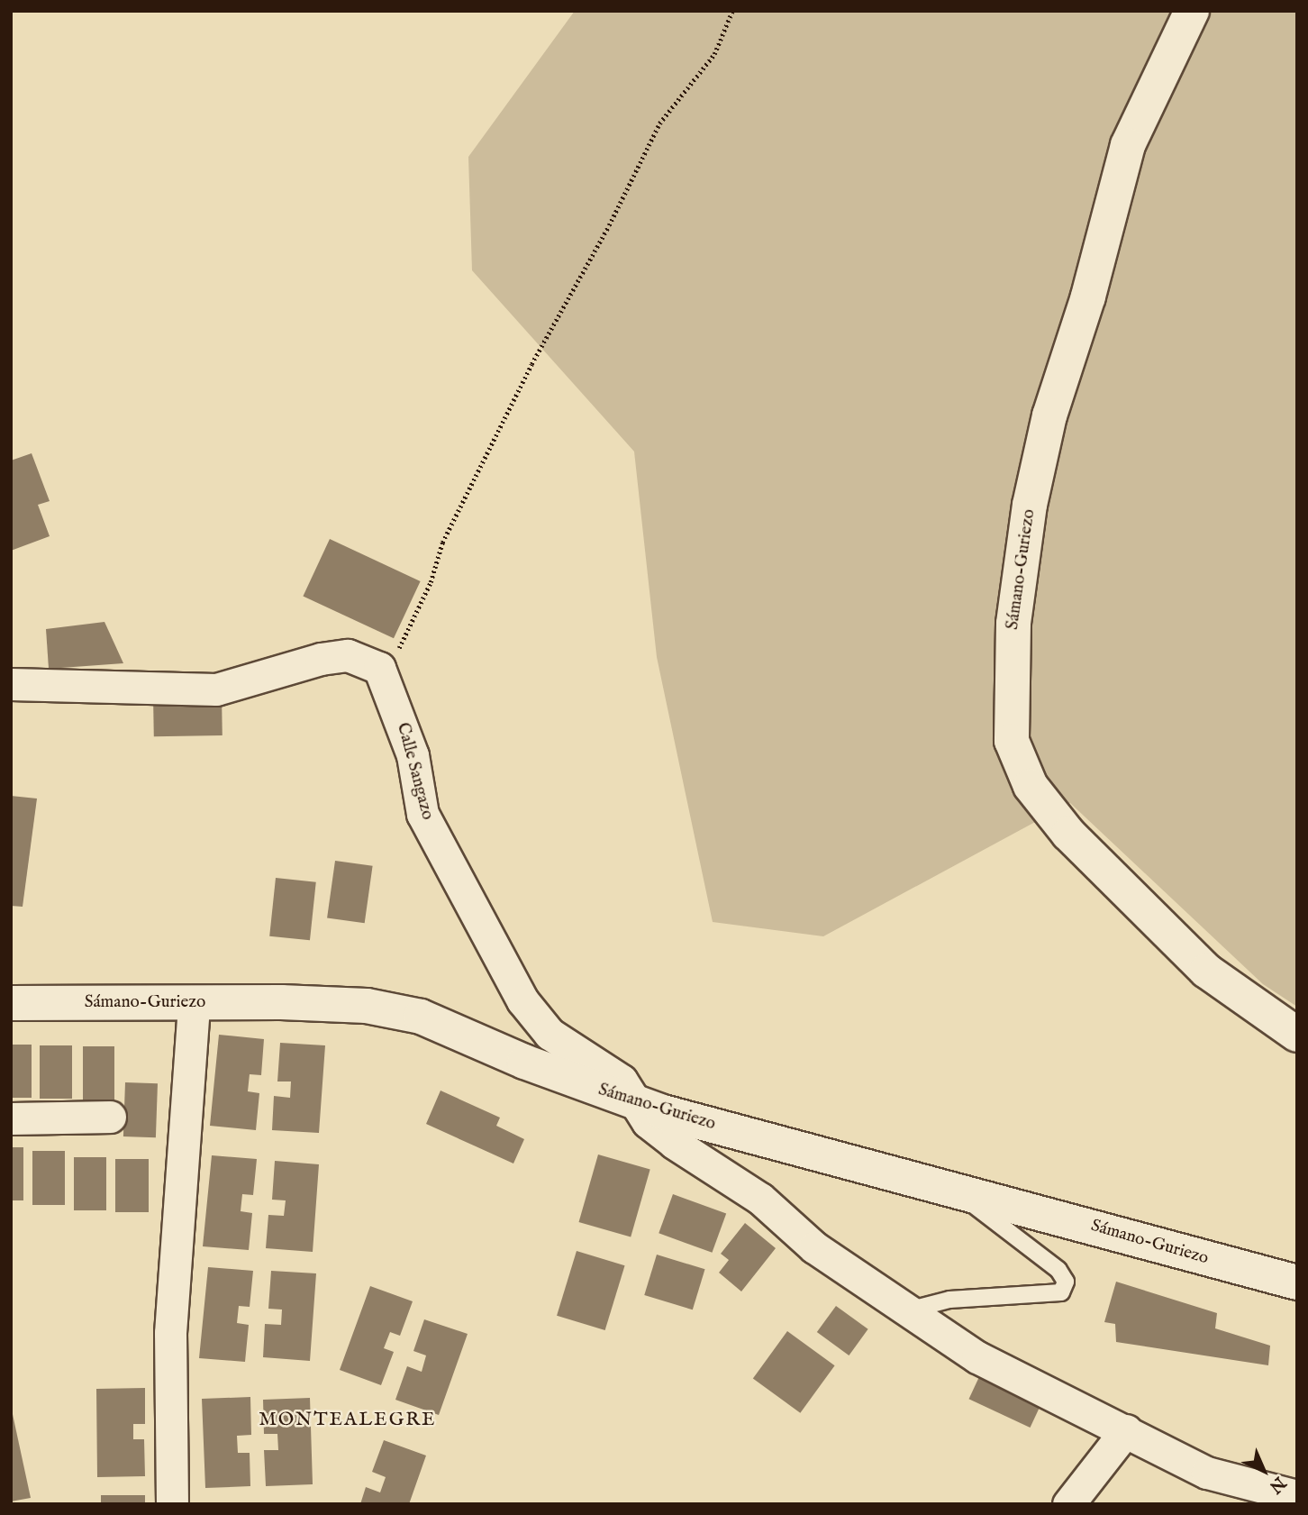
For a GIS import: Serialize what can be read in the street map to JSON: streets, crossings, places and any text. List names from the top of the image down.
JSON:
{
  "streets": {
    "street": ["Sámano-Guriezo", "Calle Sangazo"]
  },
  "crossings": [
    ["Sámano-Guriezo", "Calle Sangazo"]
  ],
  "districts": ["MONTEALEGRE"],
  "north": "bottom right"
}
